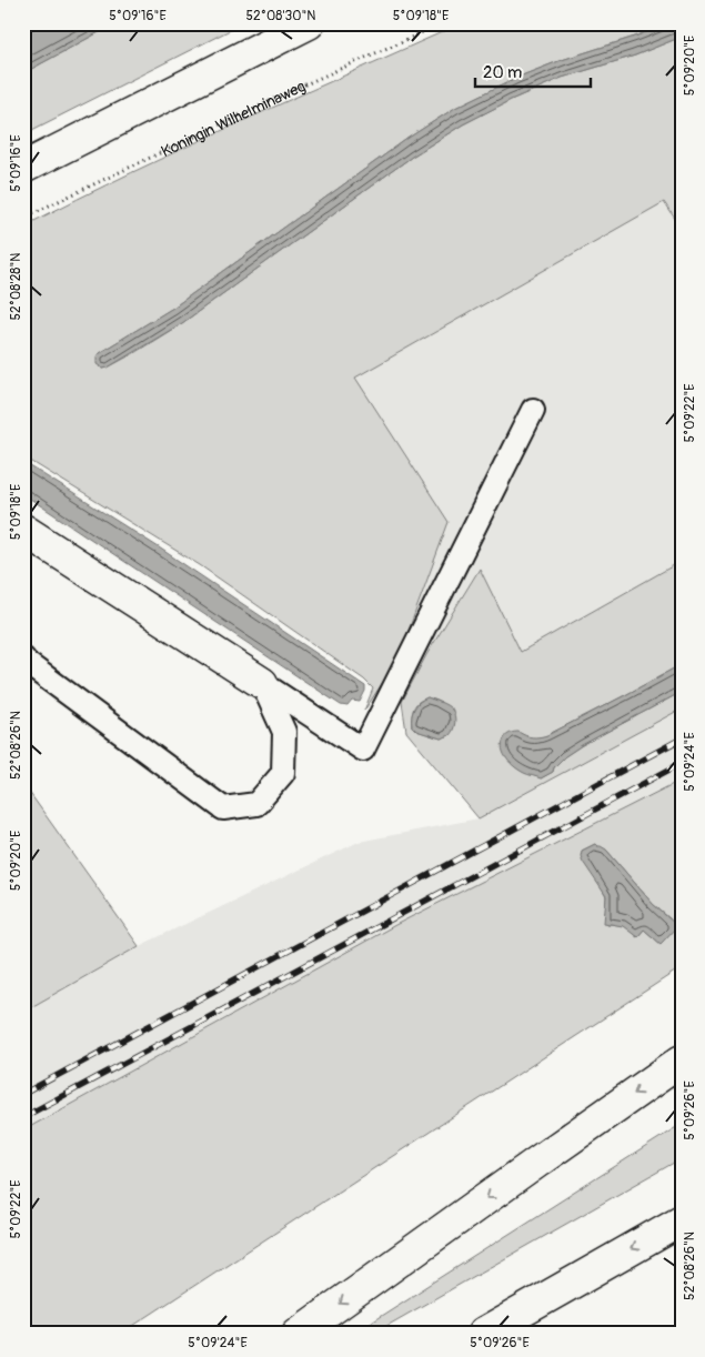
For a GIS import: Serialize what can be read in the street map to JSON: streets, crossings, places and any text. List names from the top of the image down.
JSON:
{
  "streets": {
    "path": ["Koningin Wilhelminaweg"]
  },
  "scale_bar": "20 m",
  "coordinates": [
    "5°09'16\"E",
    "52°08'30\"N",
    "5°09'18\"E",
    "5°09'20\"E",
    "52°08'28\"N",
    "5°09'22\"E",
    "52°08'26\"N",
    "5°09'24\"E",
    "5°09'26\"E"
  ]
}
